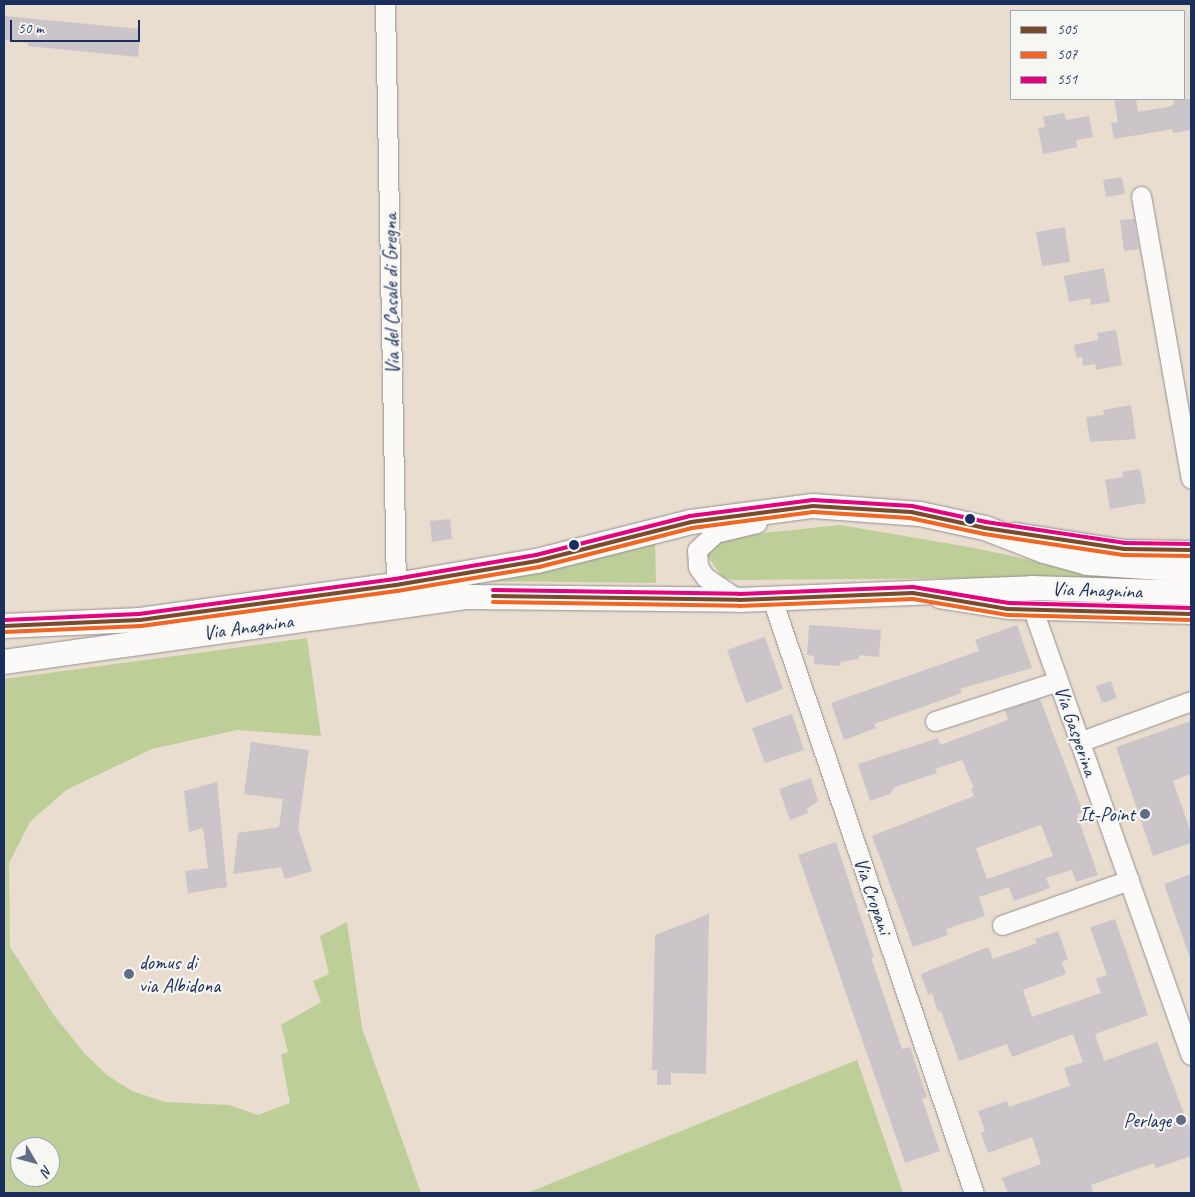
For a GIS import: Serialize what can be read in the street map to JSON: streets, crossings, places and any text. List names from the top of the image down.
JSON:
{
  "streets": {
    "main road": ["Via Anagnina"],
    "street": ["Via del Casale di Gregna", "Via Gasperina", "Via Cropani"]
  },
  "crossings": [
    ["Via del Casale di Gregna", "Via Anagnina"],
    ["Via Anagnina", "Via Gasperina"],
    ["Via Anagnina", "Via Cropani"]
  ],
  "places": ["It-Point", "domus di via Albidona", "Perlage"],
  "lines": ["transit line 551", "transit line 505", "transit line 507"],
  "legend": ["505", "507", "551"],
  "scale_bar": "50 m",
  "north": "bottom right"
}
